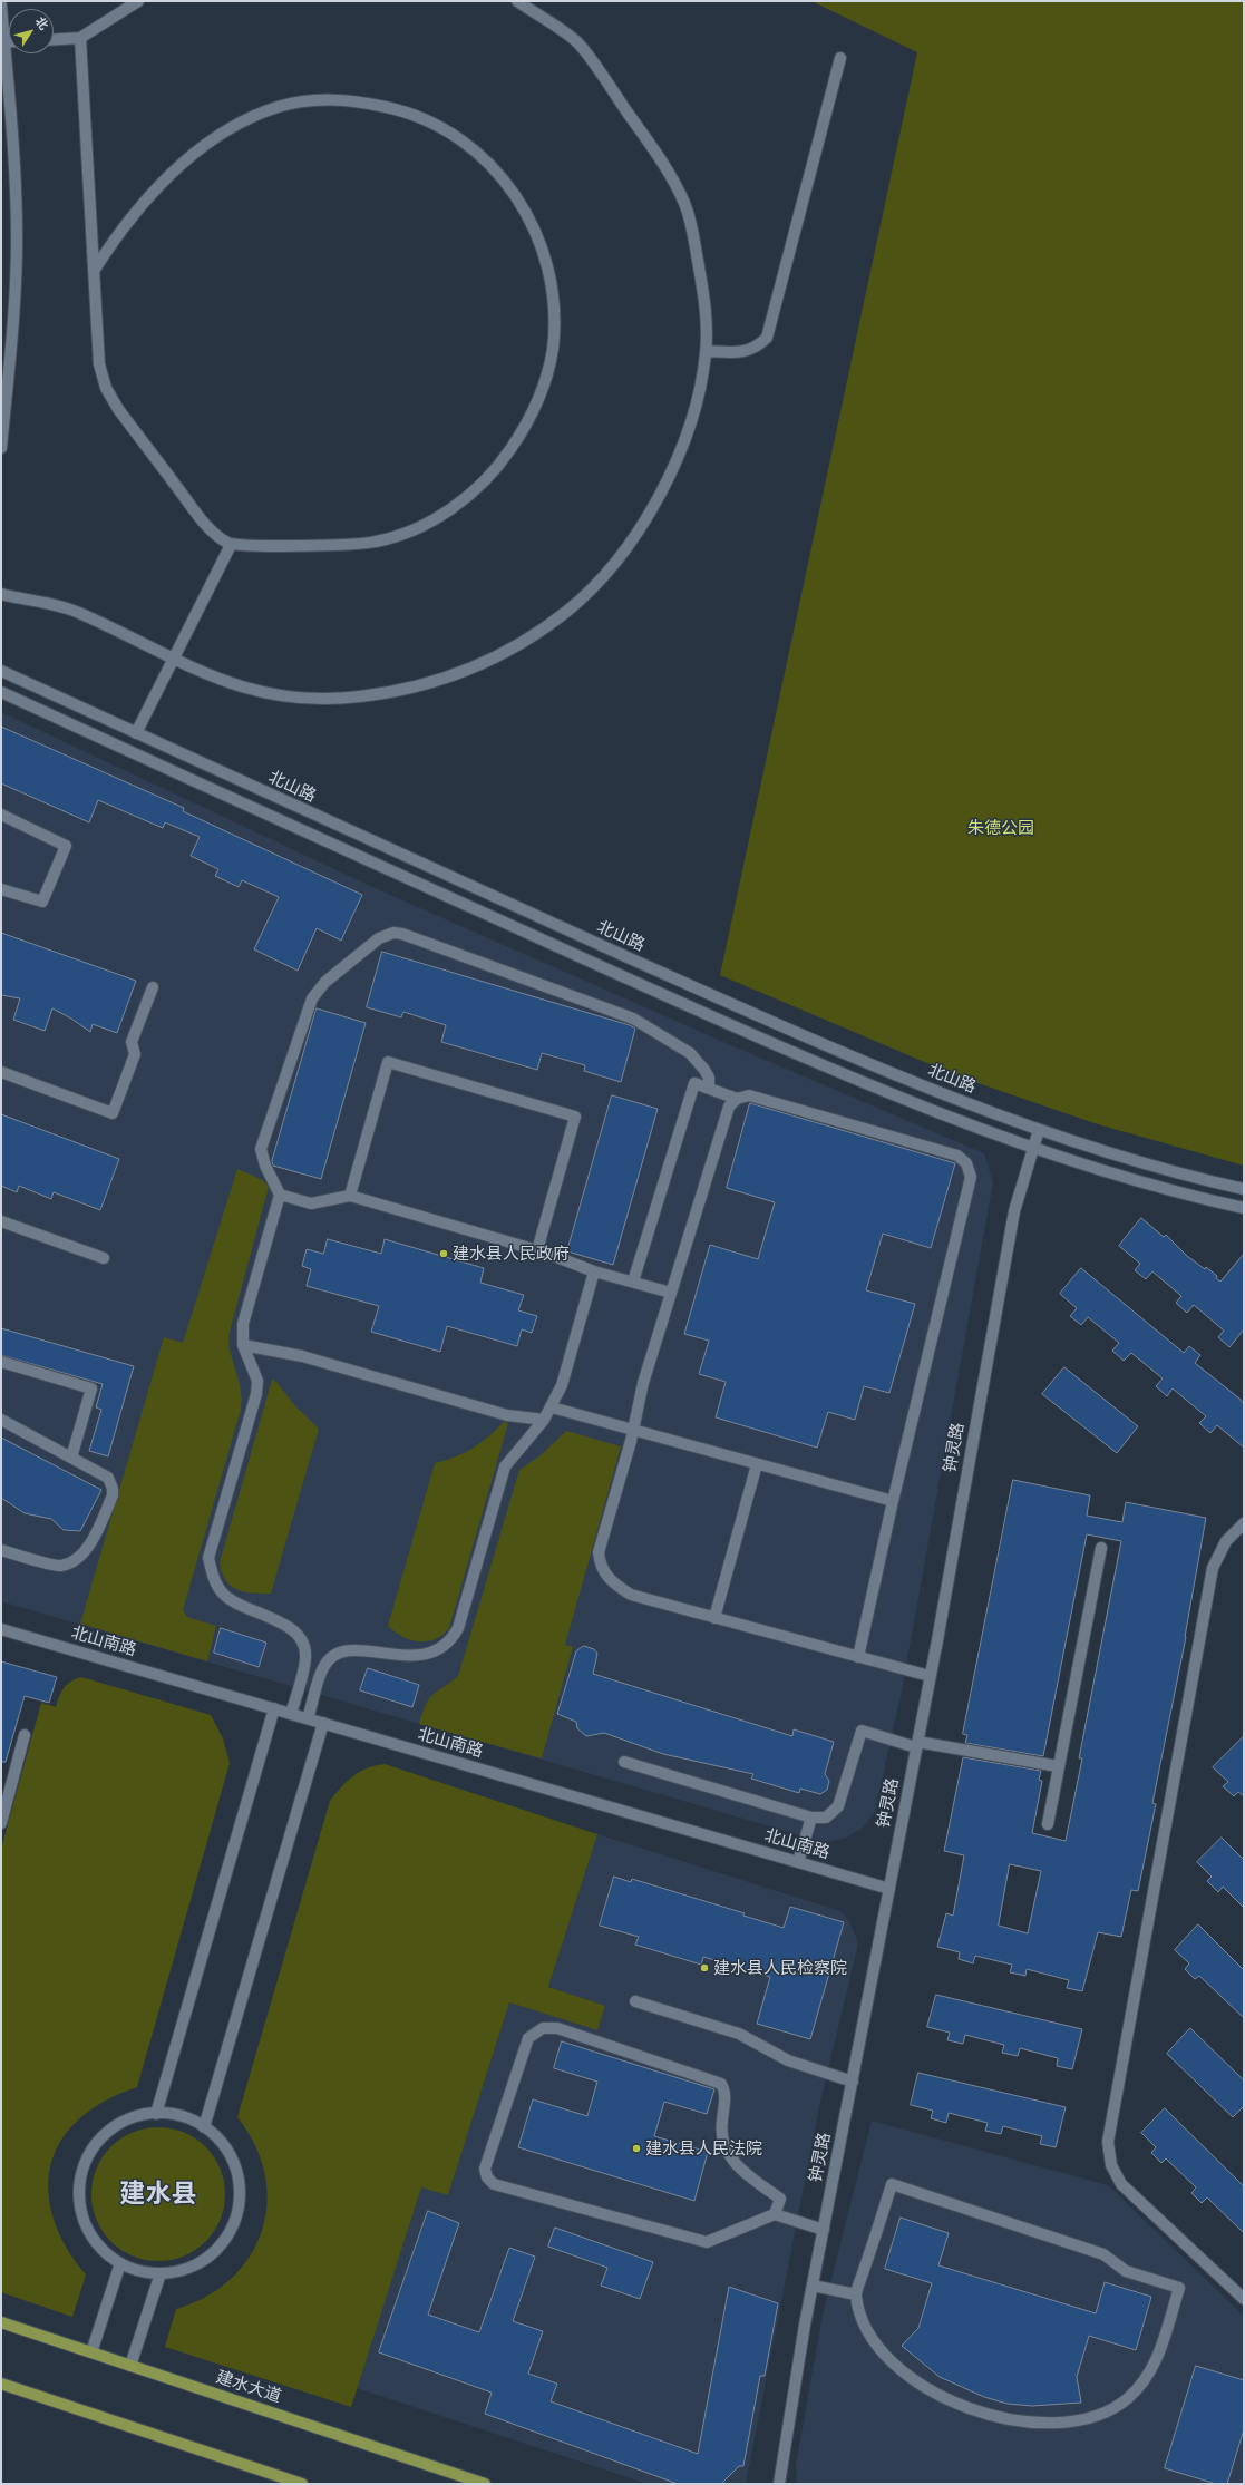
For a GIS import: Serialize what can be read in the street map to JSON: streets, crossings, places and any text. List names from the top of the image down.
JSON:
{
  "streets": {
    "main road": ["建水大道"],
    "street": ["北山路", "钟灵路", "北山南路"]
  },
  "crossings": [
    ["北山路", "钟灵路"],
    ["钟灵路", "北山南路"]
  ],
  "districts": ["建水县"],
  "parks": ["朱德公园"],
  "places": ["建水县人民政府", "建水县人民检察院", "建水县人民法院"],
  "north": "top right"
}
